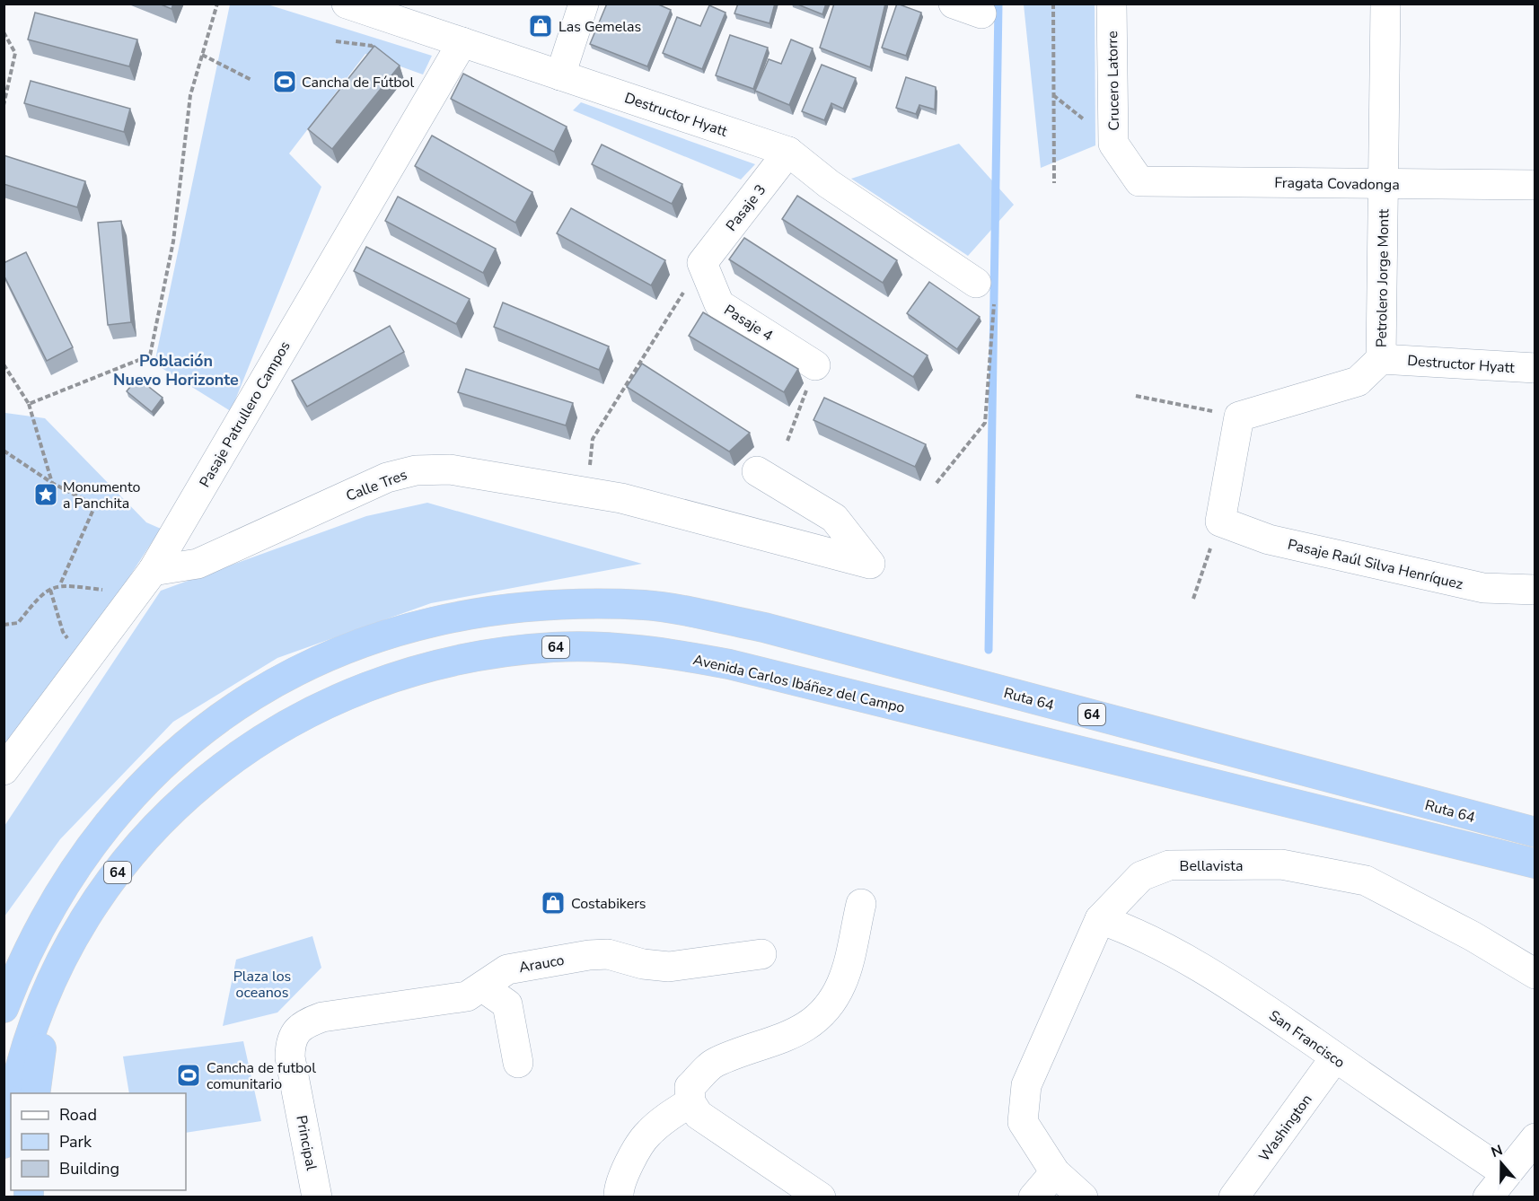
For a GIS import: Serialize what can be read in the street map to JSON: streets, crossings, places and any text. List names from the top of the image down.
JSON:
{
  "streets": {
    "highway": ["64", "Avenida Carlos Ibáñez del Campo", "Ruta 64"],
    "street": [
      "Crucero Latorre",
      "Destructor Hyatt",
      "Fragata Covadonga",
      "Pasaje 3",
      "Petrolero Jorge Montt",
      "Pasaje 4",
      "Pasaje Patrullero Campos",
      "Calle Tres",
      "Pasaje Raúl Silva Henríquez",
      "Bellavista",
      "Arauco",
      "San Francisco",
      "Washington",
      "Principal"
    ]
  },
  "crossings": [
    ["Crucero Latorre", "Fragata Covadonga"],
    ["Destructor Hyatt", "Pasaje 3"],
    ["Destructor Hyatt", "Petrolero Jorge Montt"],
    ["Destructor Hyatt", "Pasaje Patrullero Campos"],
    ["Fragata Covadonga", "Petrolero Jorge Montt"],
    ["Pasaje 3", "Pasaje 4"],
    ["Pasaje Patrullero Campos", "Calle Tres"],
    ["Avenida Carlos Ibáñez del Campo", "Ruta 64"],
    ["Bellavista", "San Francisco"],
    ["Arauco", "Principal"],
    ["San Francisco", "Washington"]
  ],
  "districts": ["Población Nuevo Horizonte"],
  "parks": ["Plaza los oceanos"],
  "places": {
    "shop": ["Las Gemelas", "Costabikers"],
    "sports": ["Cancha de Fútbol", "Cancha de futbol comunitario"],
    "place": ["Monumento a Panchita"]
  },
  "legend": ["Road", "Park", "Building"],
  "north": "top"
}
